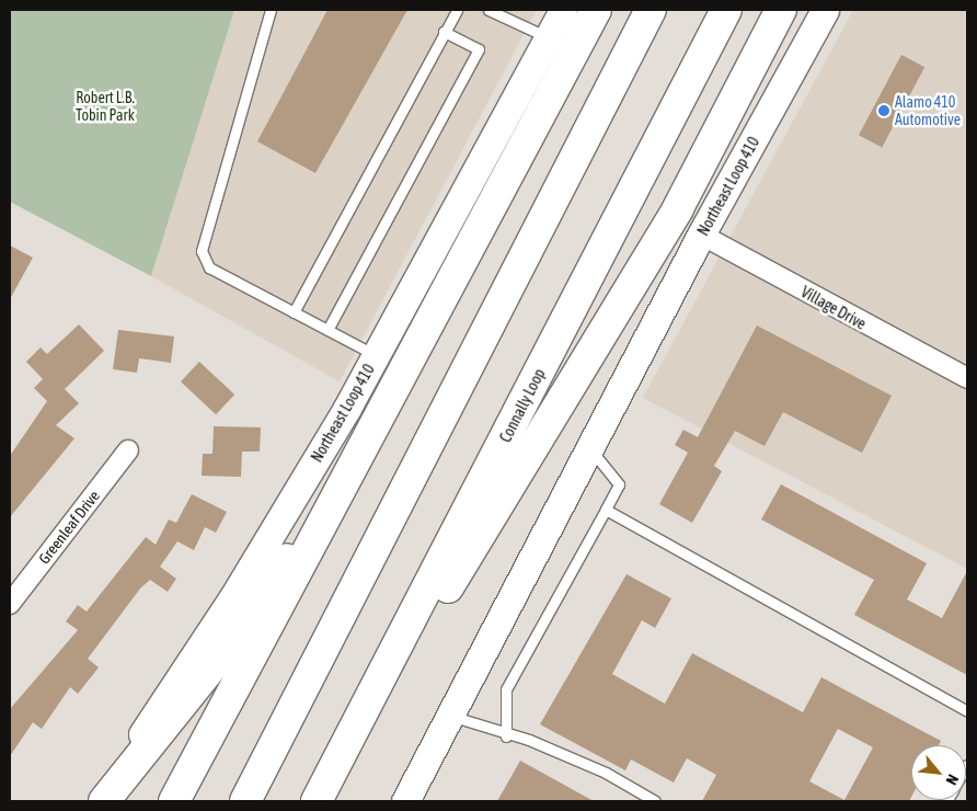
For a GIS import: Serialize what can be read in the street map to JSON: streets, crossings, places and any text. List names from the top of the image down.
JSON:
{
  "streets": {
    "highway": ["Connally Loop"],
    "main road": ["Northeast Loop 410"],
    "street": ["Village Drive", "Greenleaf Drive"]
  },
  "crossings": [
    ["Northeast Loop 410", "Village Drive"]
  ],
  "parks": ["Robert L.B. Tobin Park"],
  "places": ["Alamo 410 Automotive"],
  "north": "bottom right"
}
